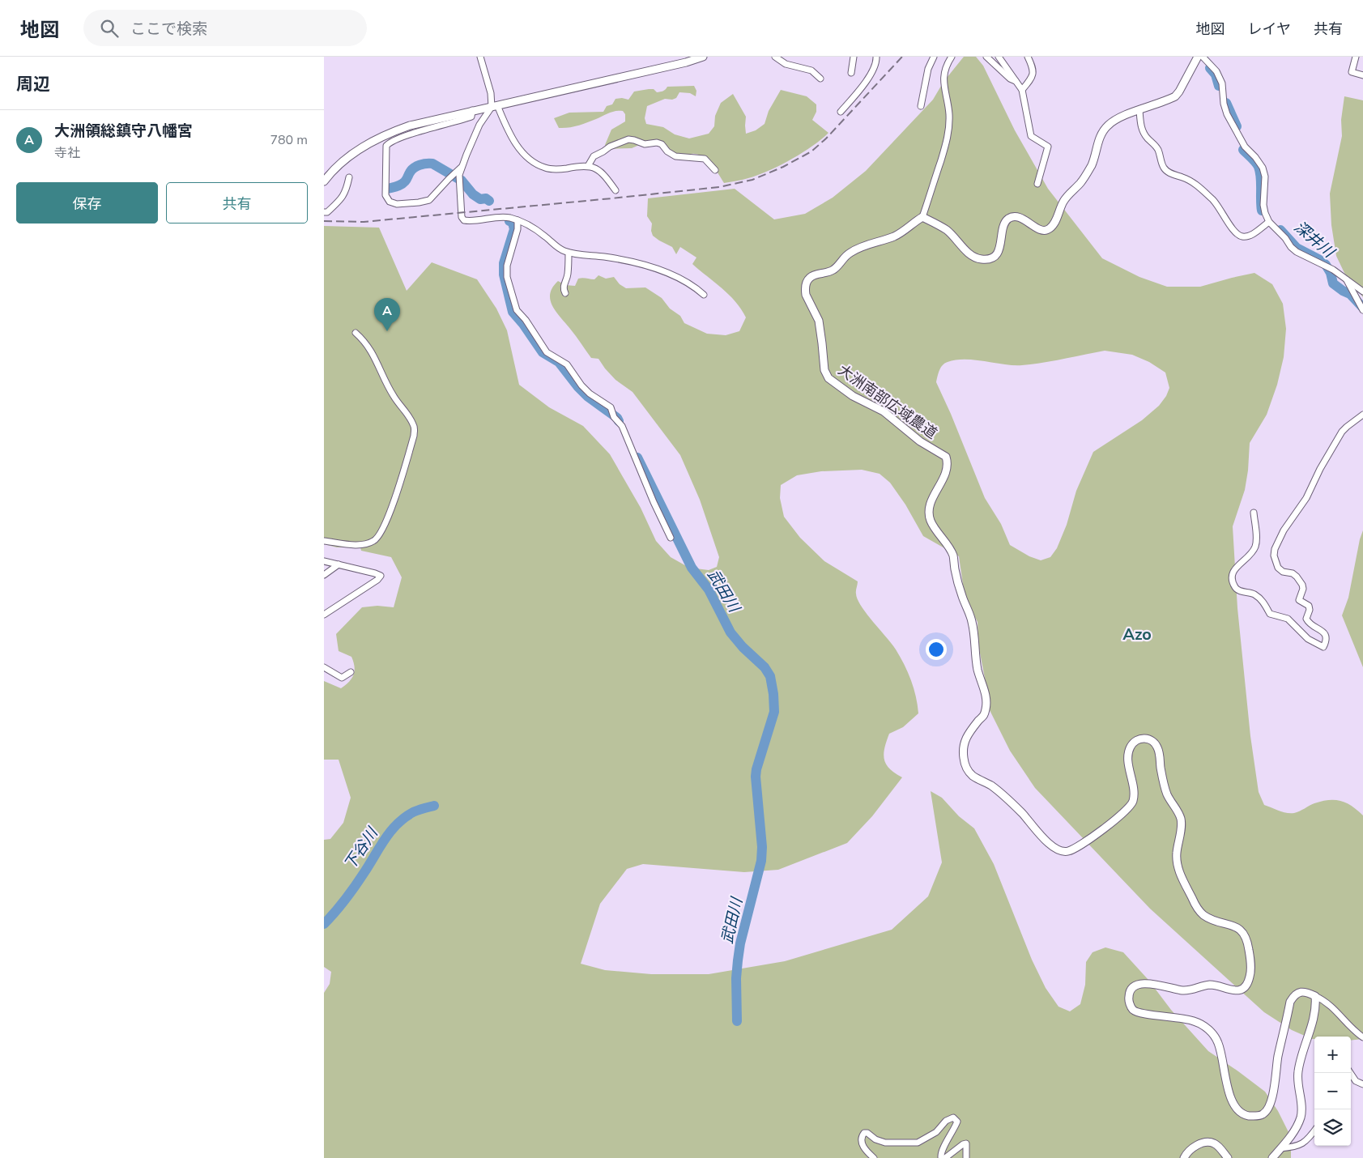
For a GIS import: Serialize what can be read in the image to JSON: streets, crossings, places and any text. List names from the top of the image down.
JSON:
{
  "streets": {
    "street": ["大洲南部広域農道"]
  },
  "districts": ["Azo"],
  "water": ["深井川", "武田川", "下谷川"],
  "page": {
    "header": "地図",
    "search": "ここで検索",
    "nav": ["地図", "レイヤ", "共有"],
    "heading": "周辺",
    "list": [
      {
        "mark": "A",
        "name": "大洲領総鎮守八幡宮",
        "note": "寺社",
        "value": "780 m"
      }
    ],
    "buttons": ["保存", "共有"],
    "pins": "A",
    "map_buttons": ["+", "−"]
  }
}
